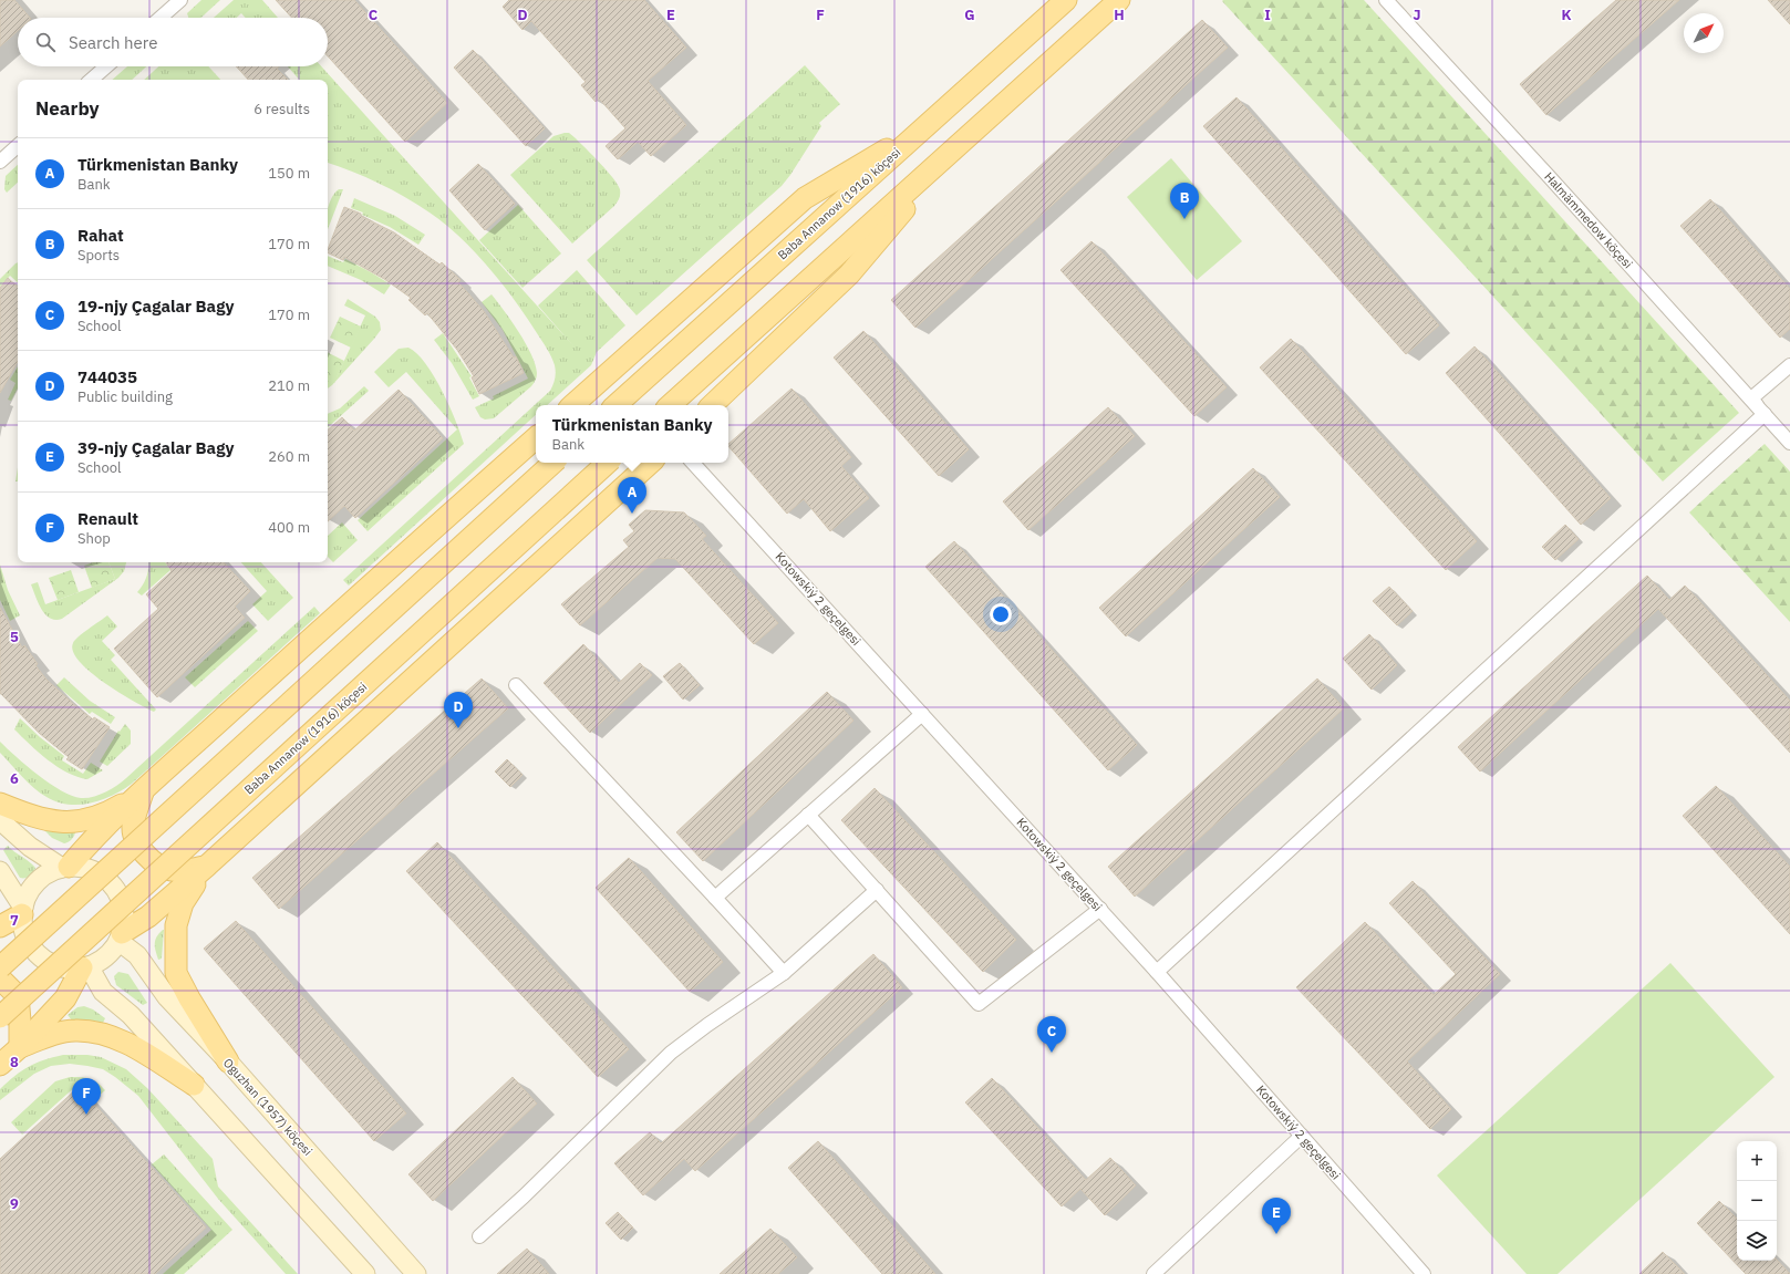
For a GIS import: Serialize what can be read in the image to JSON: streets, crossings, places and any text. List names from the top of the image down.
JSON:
{
  "streets": {
    "main road": ["Baba Annanow (1916) köçesi", "Oguzhan (1957) köçesi"],
    "street": ["Halmämmedow köçesi", "Kotowskiý 2 geçelgesi"]
  },
  "north": "top right",
  "page": {
    "search": "Search here",
    "heading": ["Nearby", "6 results"],
    "list": [
      {
        "mark": "A",
        "name": "Türkmenistan Banky",
        "note": "Bank",
        "value": "150 m"
      },
      {
        "mark": "B",
        "name": "Rahat",
        "note": "Sports",
        "value": "170 m"
      },
      {
        "mark": "C",
        "name": "19-njy Çagalar Bagy",
        "note": "School",
        "value": "170 m"
      },
      {
        "mark": "D",
        "name": "744035",
        "note": "Public building",
        "value": "210 m"
      },
      {
        "mark": "E",
        "name": "39-njy Çagalar Bagy",
        "note": "School",
        "value": "260 m"
      },
      {
        "mark": "F",
        "name": "Renault",
        "note": "Shop",
        "value": "400 m"
      }
    ],
    "pins": [
      "B",
      "A",
      "D",
      "C",
      "F",
      "E"
    ],
    "popup": ["Türkmenistan Banky", "Bank"],
    "map_buttons": ["+", "−"]
  },
  "grid": {
    "columns": [
      "C",
      "D",
      "E",
      "F",
      "G",
      "H",
      "I",
      "J",
      "K"
    ],
    "rows": [
      "5",
      "6",
      "7",
      "8",
      "9"
    ]
  }
}
